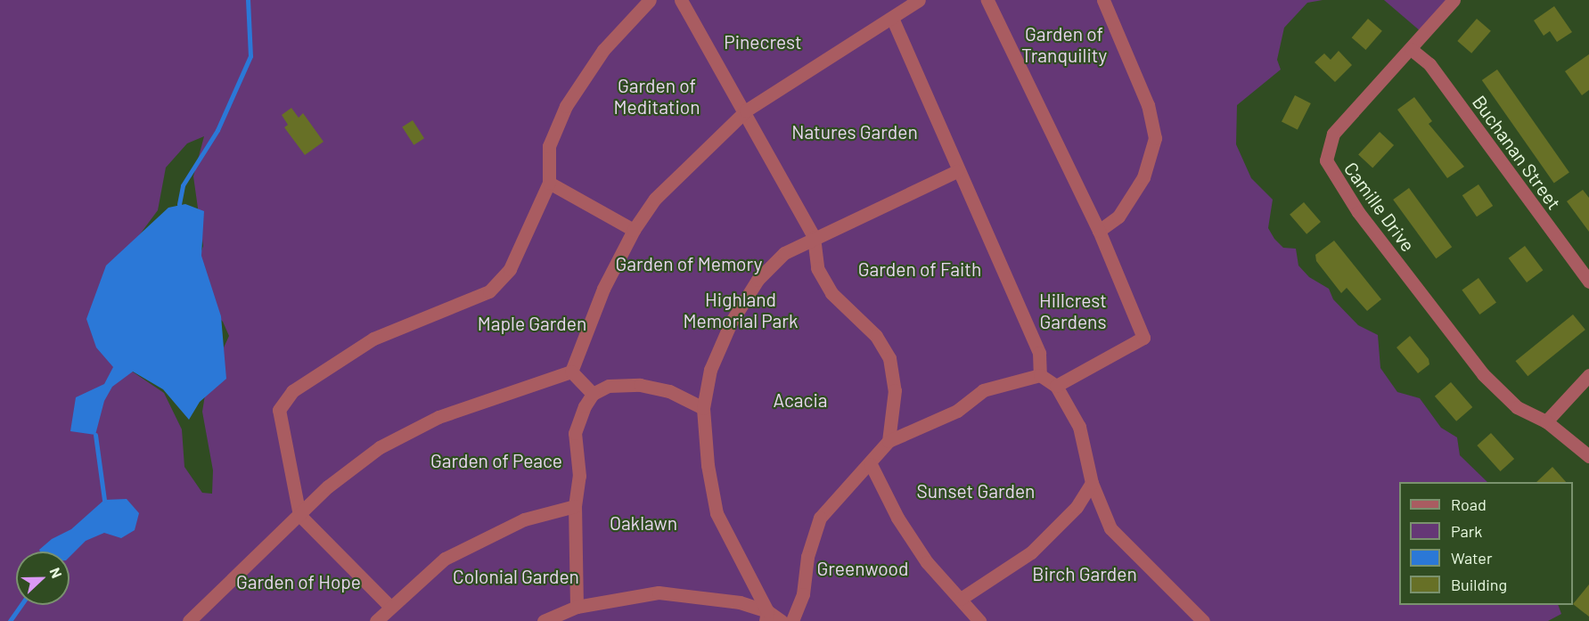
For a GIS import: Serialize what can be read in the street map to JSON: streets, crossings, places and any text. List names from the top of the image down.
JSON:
{
  "streets": {
    "street": ["Buchanan Street", "Camille Drive"]
  },
  "crossings": [
    ["Buchanan Street", "Camille Drive"]
  ],
  "parks": [
    "Garden of Tranquility",
    "Pinecrest",
    "Garden of Meditation",
    "Natures Garden",
    "Garden of Memory",
    "Garden of Faith",
    "Highland Memorial Park",
    "Hillcrest Gardens",
    "Maple Garden",
    "Acacia",
    "Garden of Peace",
    "Sunset Garden",
    "Oaklawn",
    "Greenwood",
    "Birch Garden",
    "Colonial Garden",
    "Garden of Hope"
  ],
  "legend": [
    "Road",
    "Park",
    "Water",
    "Building"
  ],
  "north": "right"
}
